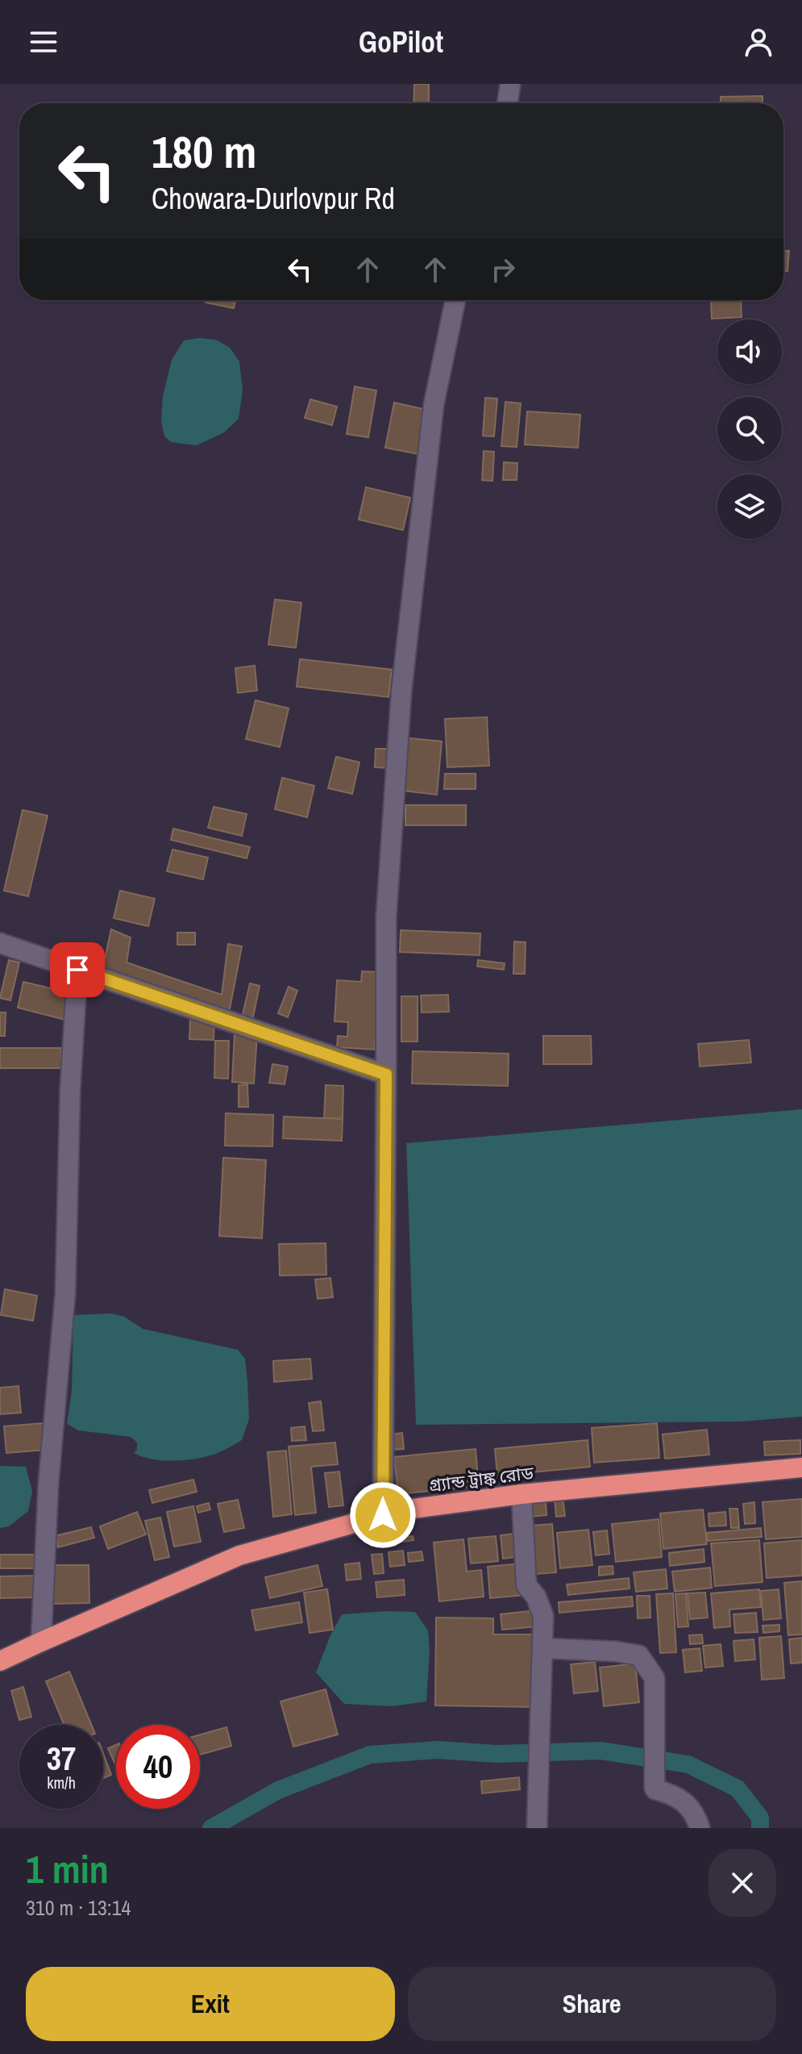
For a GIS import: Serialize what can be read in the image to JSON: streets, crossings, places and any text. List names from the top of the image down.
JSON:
{
  "streets": {
    "highway": ["গ্র্যান্ড ট্রাঙ্ক রোড"]
  },
  "page": {
    "header": "GoPilot",
    "turn": ["180 m", "Chowara-Durlovpur Rd"],
    "speed": "37 km/h",
    "limit": "40",
    "heading": ["1 min", "310 m · 13:14"],
    "buttons": ["Exit", "Share"]
  }
}
